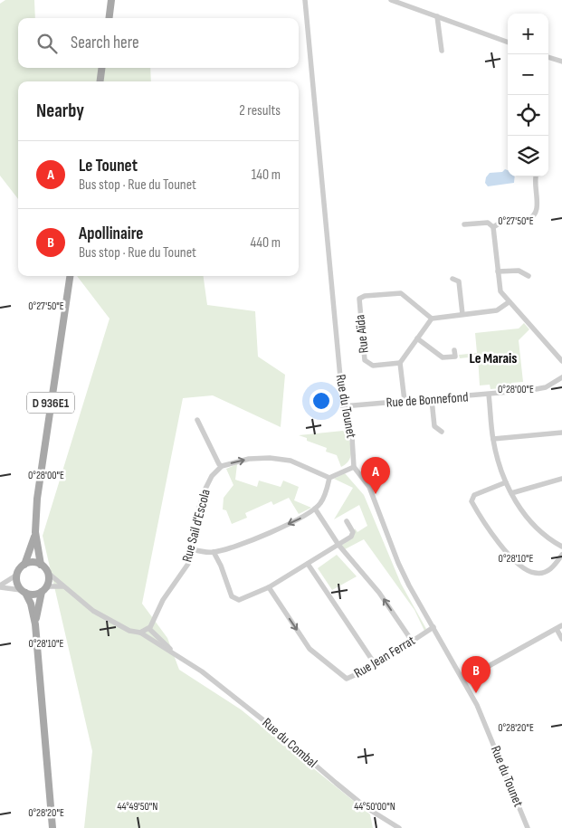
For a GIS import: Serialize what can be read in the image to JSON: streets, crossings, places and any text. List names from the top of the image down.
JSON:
{
  "streets": {
    "main road": ["D 936E1"],
    "street": [
      "Rue Aïda",
      "Rue de Bonnefond",
      "Rue du Tounet",
      "Rue Sail d'Escola",
      "Rue Jean Ferrat",
      "Rue du Combal"
    ]
  },
  "crossings": [
    ["Rue de Bonnefond", "Rue du Tounet"],
    ["D 936E1", "Rue du Combal"],
    ["Rue du Tounet", "Rue Jean Ferrat"],
    ["Rue Sail d'Escola", "Rue du Combal"]
  ],
  "districts": ["Le Marais"],
  "page": {
    "map_buttons": ["+", "−"],
    "search": "Search here",
    "heading": ["Nearby", "2 results"],
    "list": [
      {
        "mark": "A",
        "name": "Le Tounet",
        "note": "Bus stop · Rue du Tounet",
        "value": "140 m"
      },
      {
        "mark": "B",
        "name": "Apollinaire",
        "note": "Bus stop · Rue du Tounet",
        "value": "440 m"
      }
    ],
    "pins": ["A", "B"]
  },
  "coordinates": [
    "0°27'50\"E",
    "0°28'00\"E",
    "0°28'10\"E",
    "0°28'20\"E",
    "44°49'50\"N",
    "44°50'00\"N"
  ]
}
